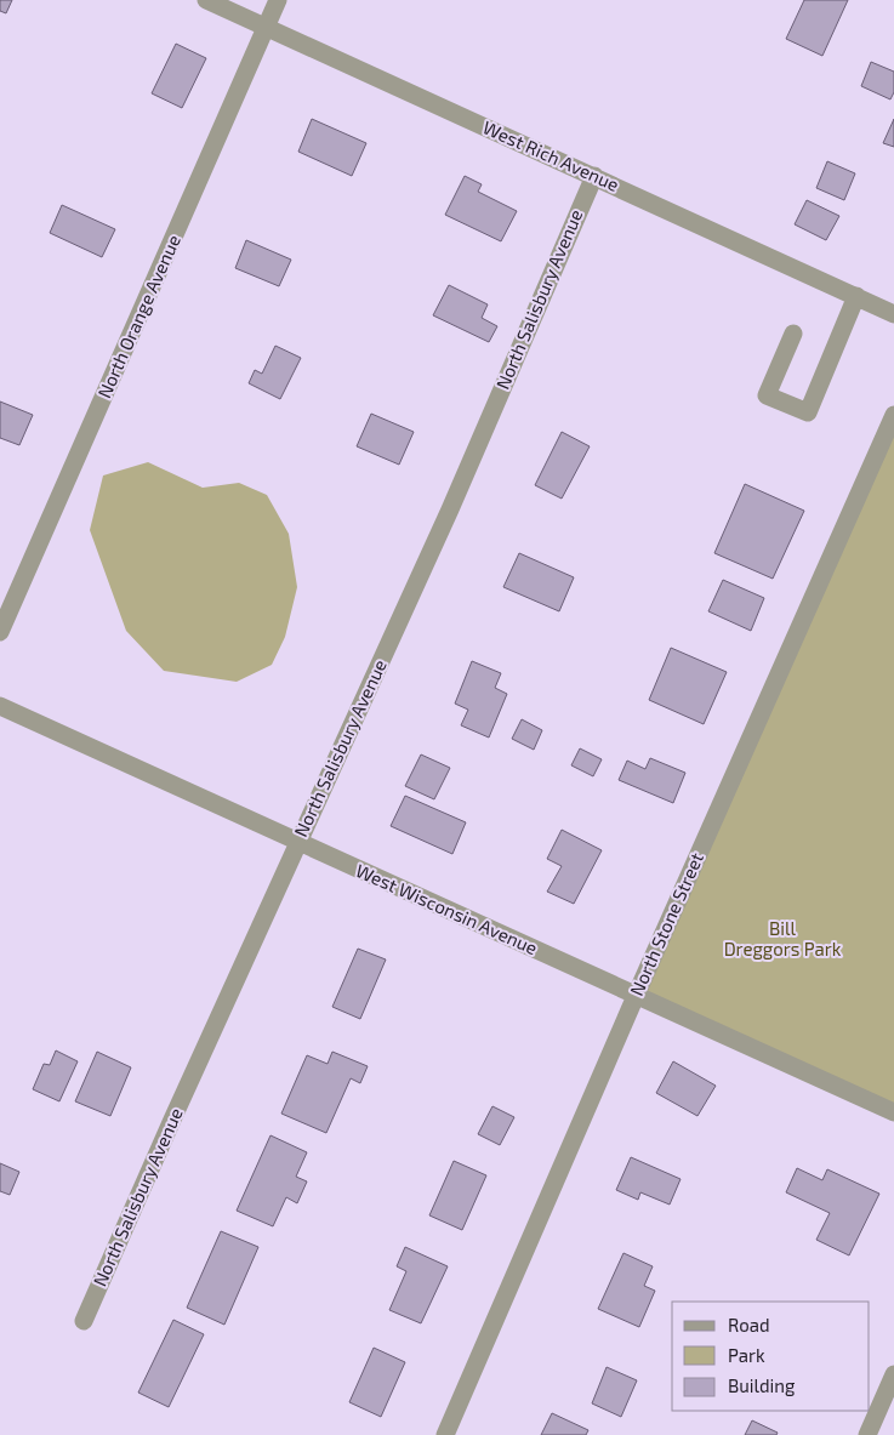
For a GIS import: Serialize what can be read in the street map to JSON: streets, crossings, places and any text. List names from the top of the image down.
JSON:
{
  "streets": {
    "street": [
      "West Rich Avenue",
      "North Salisbury Avenue",
      "North Orange Avenue",
      "West Wisconsin Avenue",
      "North Stone Street"
    ]
  },
  "crossings": [
    ["West Rich Avenue", "North Salisbury Avenue"],
    ["West Rich Avenue", "North Orange Avenue"],
    ["North Salisbury Avenue", "West Wisconsin Avenue"],
    ["West Wisconsin Avenue", "North Stone Street"]
  ],
  "parks": ["Bill Dreggors Park"],
  "legend": ["Road", "Park", "Building"]
}
